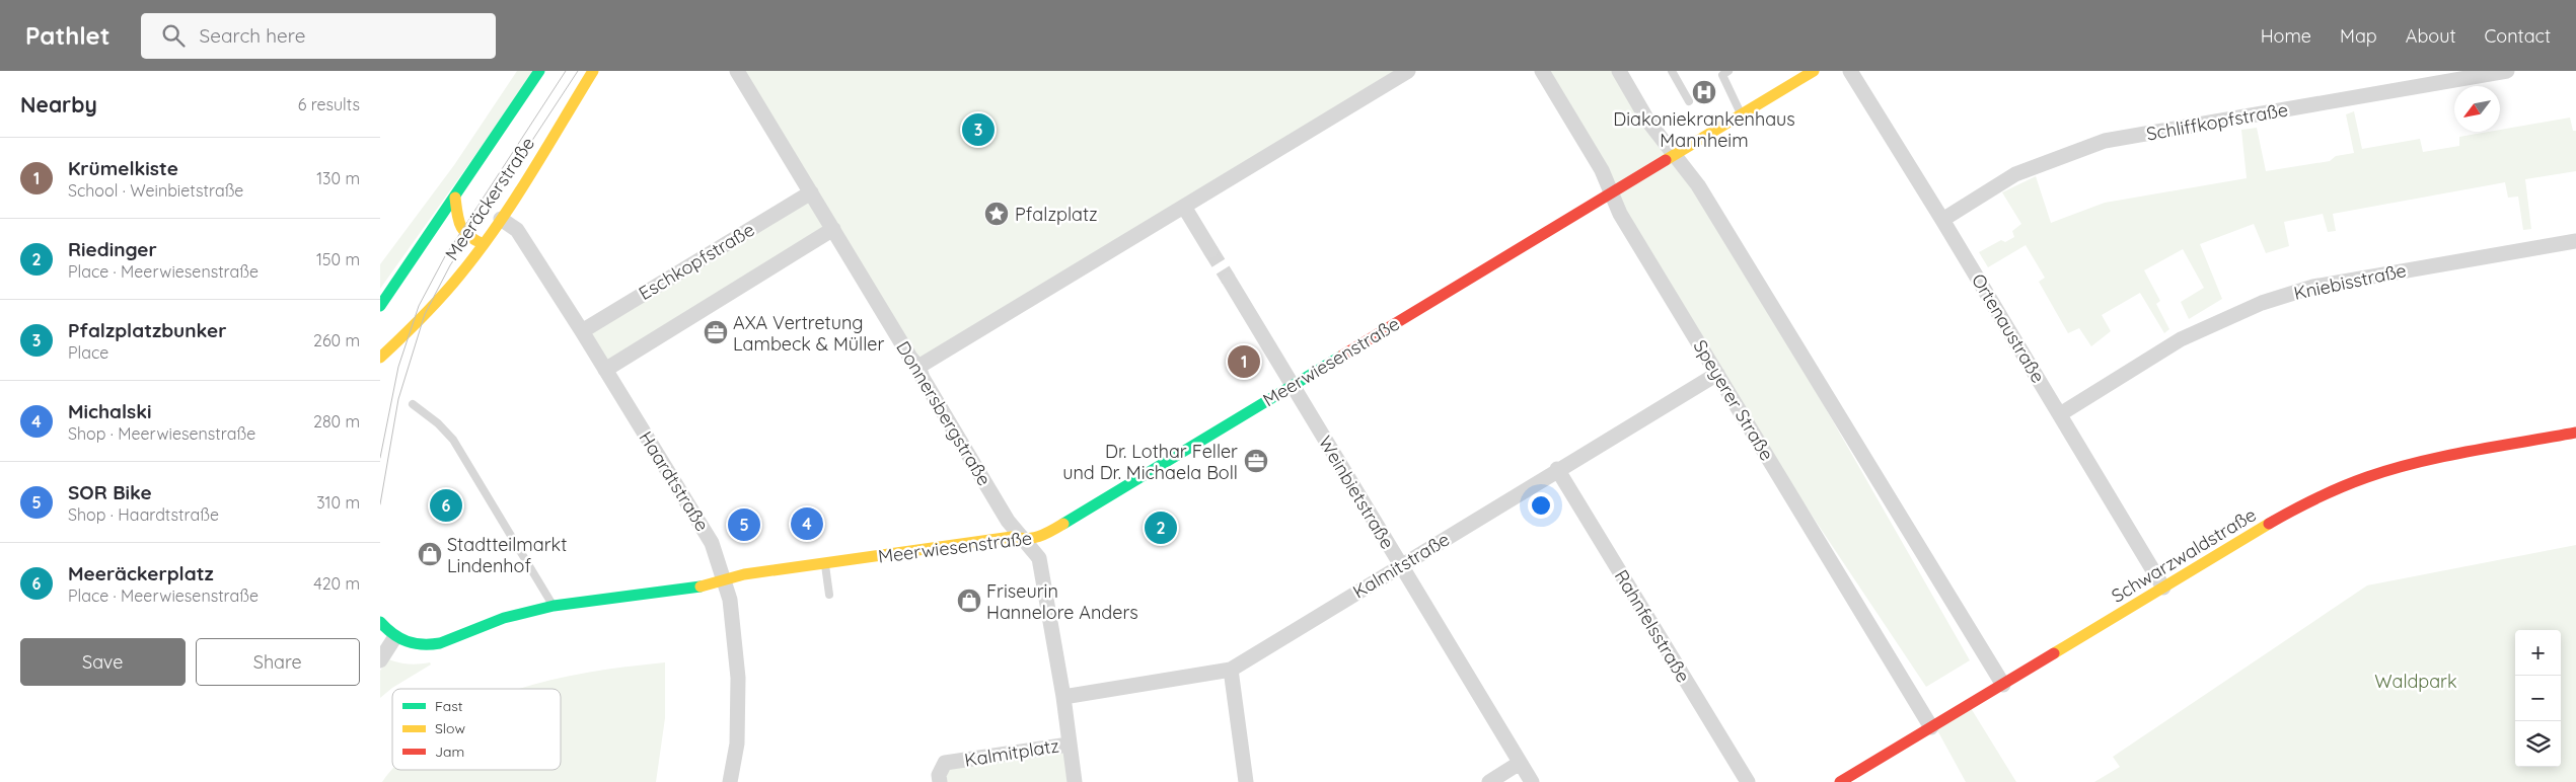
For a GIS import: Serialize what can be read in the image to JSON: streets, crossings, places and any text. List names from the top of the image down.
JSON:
{
  "streets": {
    "street": [
      "Schliffkopfstraße",
      "Meeräckerstraße",
      "Eschkopfstraße",
      "Kniebisstraße",
      "Ortenaustraße",
      "Meerwiesenstraße",
      "Speyerer Straße",
      "Donnersbergstraße",
      "Haardtstraße",
      "Weinbietstraße",
      "Schwarzwaldstraße",
      "Kalmitstraße",
      "Rahnfelsstraße",
      "Kalmitplatz"
    ]
  },
  "crossings": [
    ["Schliffkopfstraße", "Ortenaustraße"],
    ["Meeräckerstraße", "Haardtstraße"],
    ["Eschkopfstraße", "Donnersbergstraße"],
    ["Eschkopfstraße", "Haardtstraße"],
    ["Kniebisstraße", "Ortenaustraße"],
    ["Ortenaustraße", "Schwarzwaldstraße"],
    ["Meerwiesenstraße", "Speyerer Straße"],
    ["Meerwiesenstraße", "Donnersbergstraße"],
    ["Meerwiesenstraße", "Haardtstraße"],
    ["Meerwiesenstraße", "Weinbietstraße"],
    ["Speyerer Straße", "Schwarzwaldstraße"],
    ["Speyerer Straße", "Kalmitstraße"],
    ["Donnersbergstraße", "Kalmitstraße"],
    ["Donnersbergstraße", "Kalmitplatz"],
    ["Weinbietstraße", "Kalmitstraße"],
    ["Kalmitstraße", "Rahnfelsstraße"]
  ],
  "parks": ["Waldpark"],
  "places": {
    "hospital": ["Diakoniekrankenhaus Mannheim"],
    "place": ["Pfalzplatz"],
    "office": ["AXA Vertretung Lambeck & Müller", "Dr. Lothar Feller und Dr. Michaela Boll"],
    "shop": ["Stadtteilmarkt Lindenhof", "Friseurin Hannelore Anders"]
  },
  "legend": ["Fast", "Slow", "Jam"],
  "north": "bottom left",
  "page": {
    "header": "Pathlet",
    "search": "Search here",
    "nav": [
      "Home",
      "Map",
      "About",
      "Contact"
    ],
    "heading": ["Nearby", "6 results"],
    "pins": [
      "3",
      "1",
      "6",
      "4",
      "5",
      "2"
    ],
    "list": [
      {
        "mark": "1",
        "name": "Krümelkiste",
        "note": "School · Weinbietstraße",
        "value": "130 m"
      },
      {
        "mark": "2",
        "name": "Riedinger",
        "note": "Place · Meerwiesenstraße",
        "value": "150 m"
      },
      {
        "mark": "3",
        "name": "Pfalzplatzbunker",
        "note": "Place",
        "value": "260 m"
      },
      {
        "mark": "4",
        "name": "Michalski",
        "note": "Shop · Meerwiesenstraße",
        "value": "280 m"
      },
      {
        "mark": "5",
        "name": "SOR Bike",
        "note": "Shop · Haardtstraße",
        "value": "310 m"
      },
      {
        "mark": "6",
        "name": "Meeräckerplatz",
        "note": "Place · Meerwiesenstraße",
        "value": "420 m"
      }
    ],
    "buttons": ["Save", "Share"],
    "map_buttons": ["+", "−"]
  }
}
